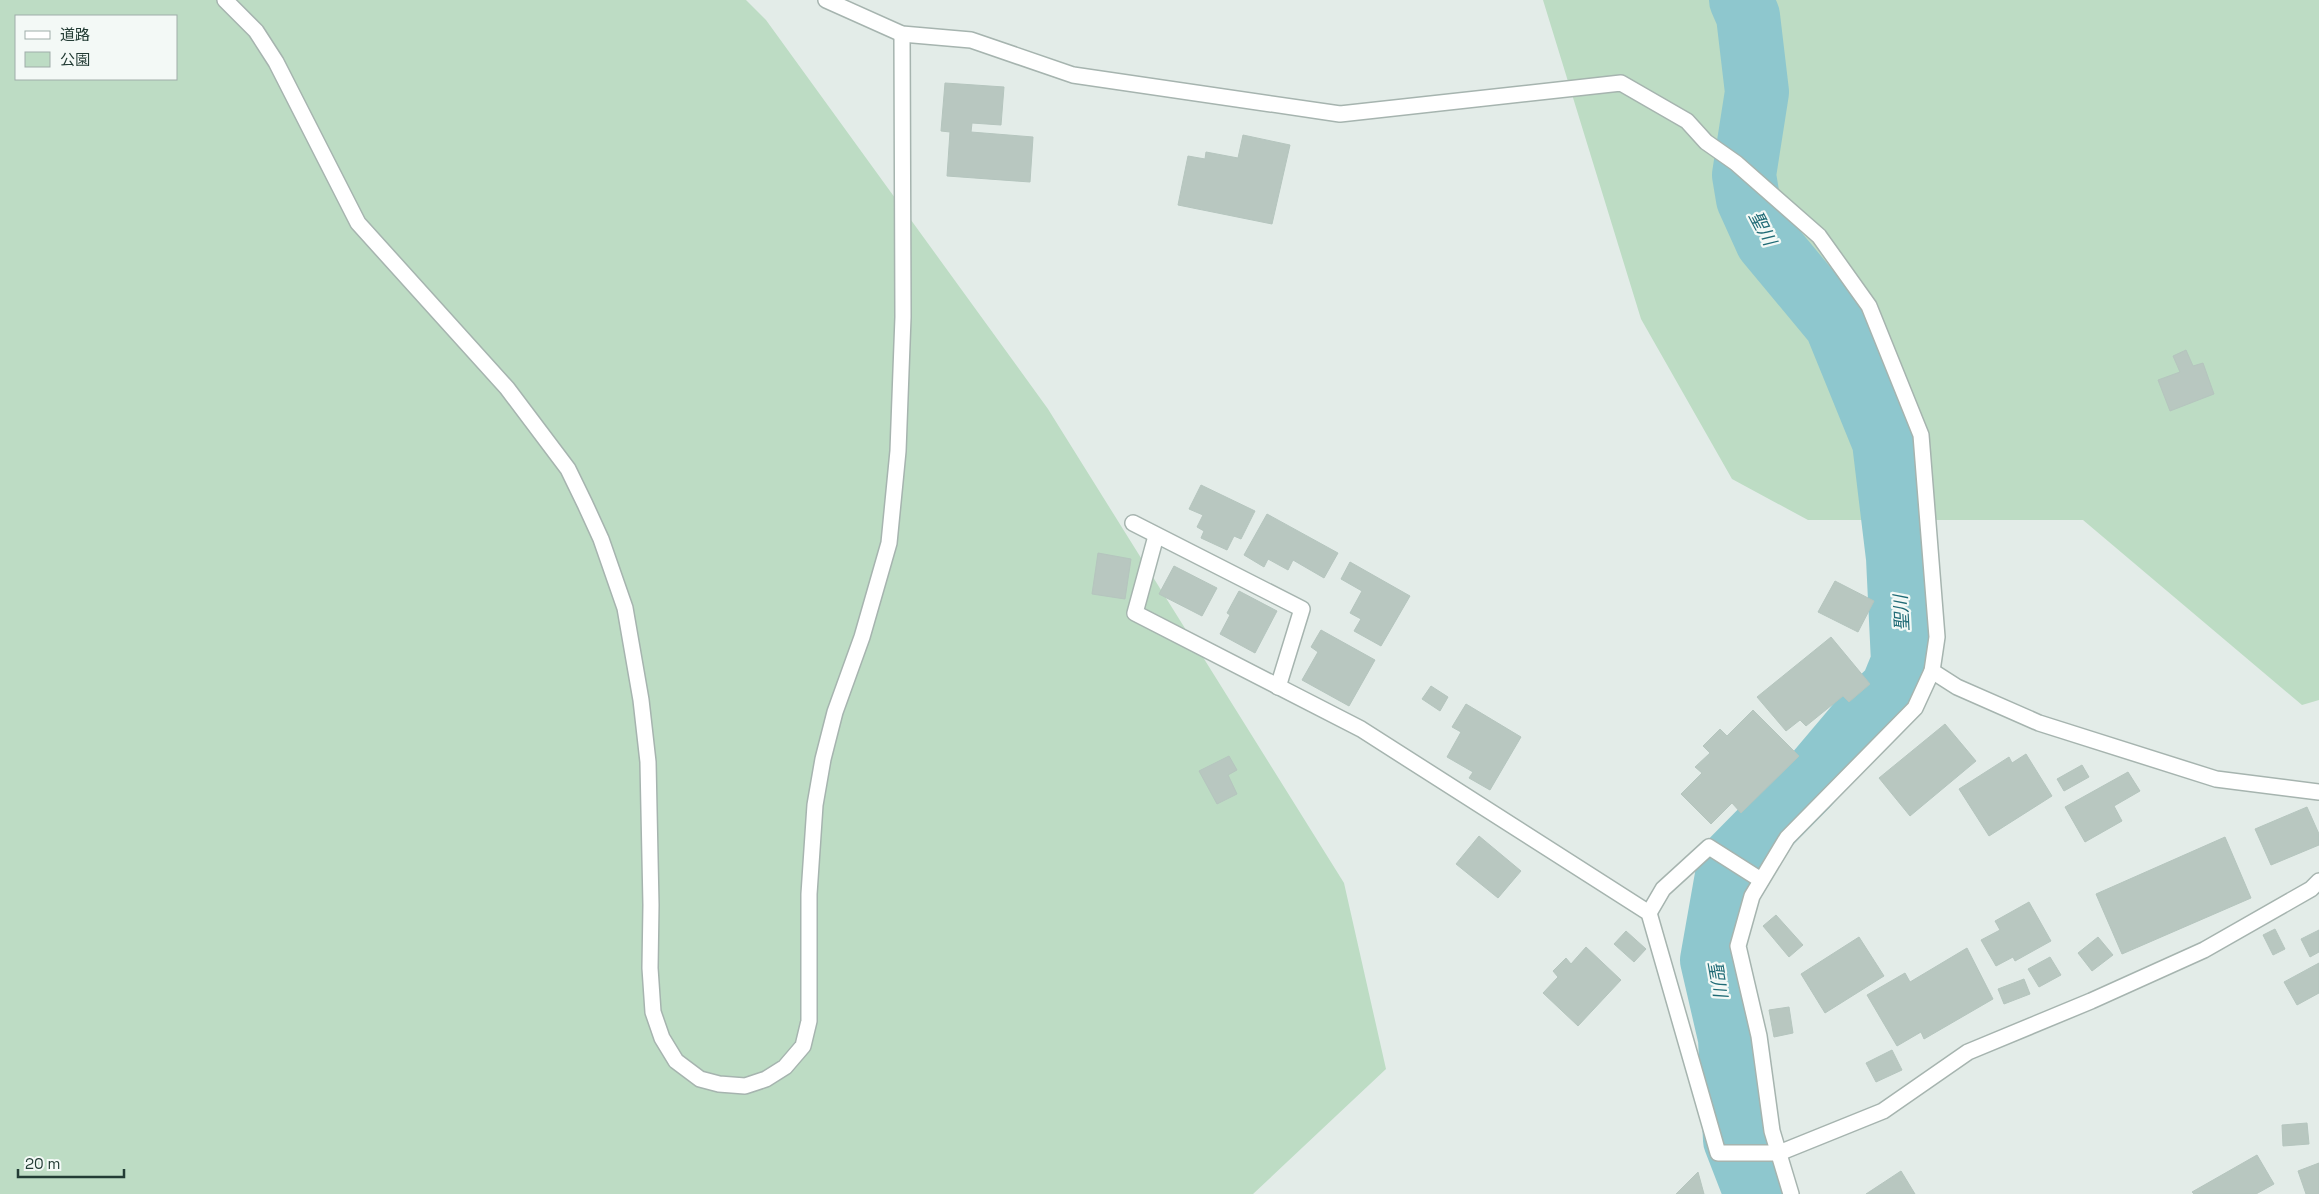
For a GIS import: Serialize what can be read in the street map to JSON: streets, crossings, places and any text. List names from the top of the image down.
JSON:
{
  "water": ["聖川"],
  "legend": ["道路", "公園"],
  "scale_bar": "20 m"
}
